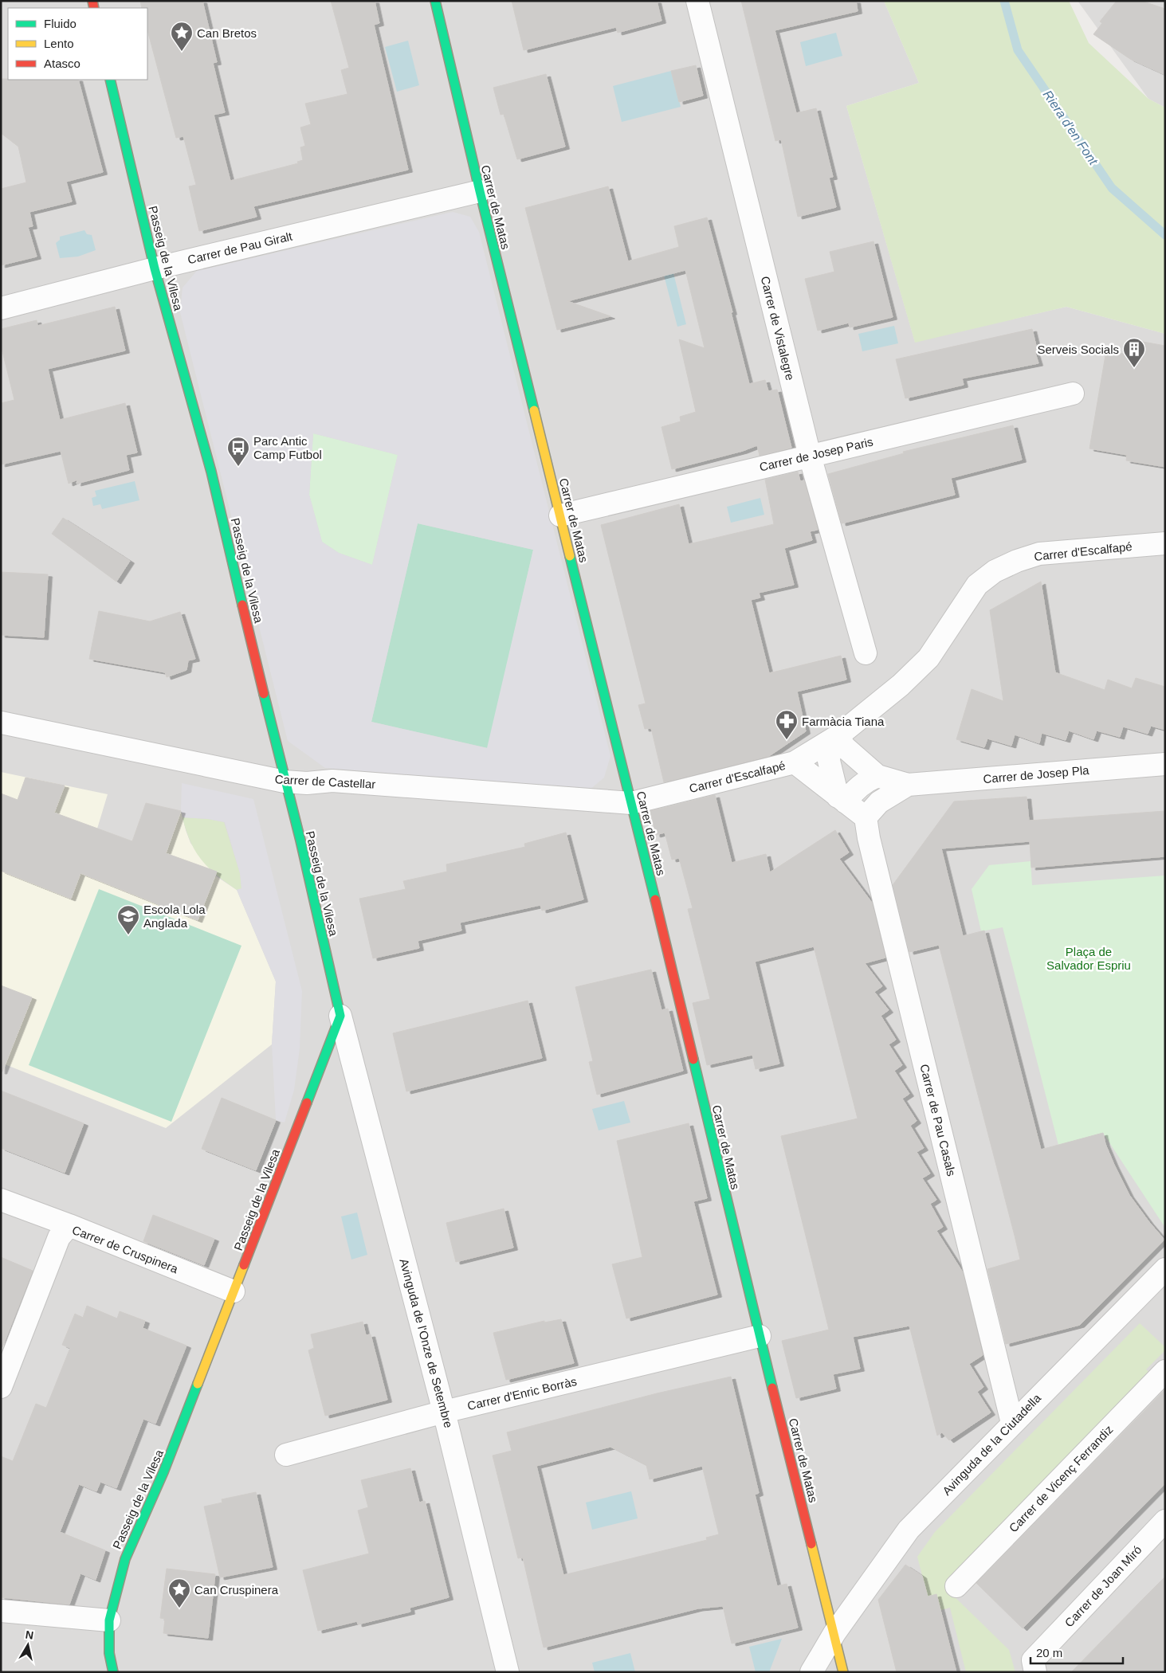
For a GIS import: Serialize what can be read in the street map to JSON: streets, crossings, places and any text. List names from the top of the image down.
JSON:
{
  "streets": {
    "street": [
      "Carrer de Matas",
      "Carrer de Pau Giralt",
      "Passeig de la Vilesa",
      "Carrer de Vistalegre",
      "Carrer de Josep Paris",
      "Carrer d'Escalfapé",
      "Carrer de Josep Pla",
      "Carrer de Castellar",
      "Carrer de Pau Casals",
      "Carrer de Cruspinera",
      "Avinguda de l'Onze de Setembre",
      "Carrer d'Enric Borràs",
      "Avinguda de la Ciutadella",
      "Carrer de Vicenç Ferrandiz",
      "Carrer de Joan Miró"
    ]
  },
  "crossings": [
    ["Carrer de Matas", "Carrer de Pau Giralt"],
    ["Carrer de Matas", "Carrer de Josep Paris"],
    ["Carrer de Matas", "Carrer d'Escalfapé"],
    ["Carrer de Matas", "Carrer de Castellar"],
    ["Carrer de Matas", "Carrer d'Enric Borràs"],
    ["Carrer de Matas", "Avinguda de la Ciutadella"],
    ["Carrer de Pau Giralt", "Passeig de la Vilesa"],
    ["Passeig de la Vilesa", "Carrer de Castellar"],
    ["Passeig de la Vilesa", "Carrer de Cruspinera"],
    ["Passeig de la Vilesa", "Avinguda de l'Onze de Setembre"],
    ["Carrer de Vistalegre", "Carrer de Josep Paris"],
    ["Carrer d'Escalfapé", "Carrer de Josep Pla"],
    ["Carrer d'Escalfapé", "Carrer de Castellar"],
    ["Carrer de Josep Pla", "Carrer de Pau Casals"],
    ["Carrer de Pau Casals", "Avinguda de la Ciutadella"],
    ["Avinguda de l'Onze de Setembre", "Carrer d'Enric Borràs"]
  ],
  "water": ["Riera d'en Font"],
  "parks": ["Plaça de Salvador Espriu"],
  "places": {
    "place": ["Can Bretos", "Can Cruspinera"],
    "building": ["Serveis Socials"],
    "bus stop": ["Parc Antic Camp Futbol"],
    "pharmacy": ["Farmàcia Tiana"],
    "school or university": ["Escola Lola Anglada"]
  },
  "legend": ["Fluido", "Lento", "Atasco"],
  "scale_bar": "20 m",
  "north": "top"
}
